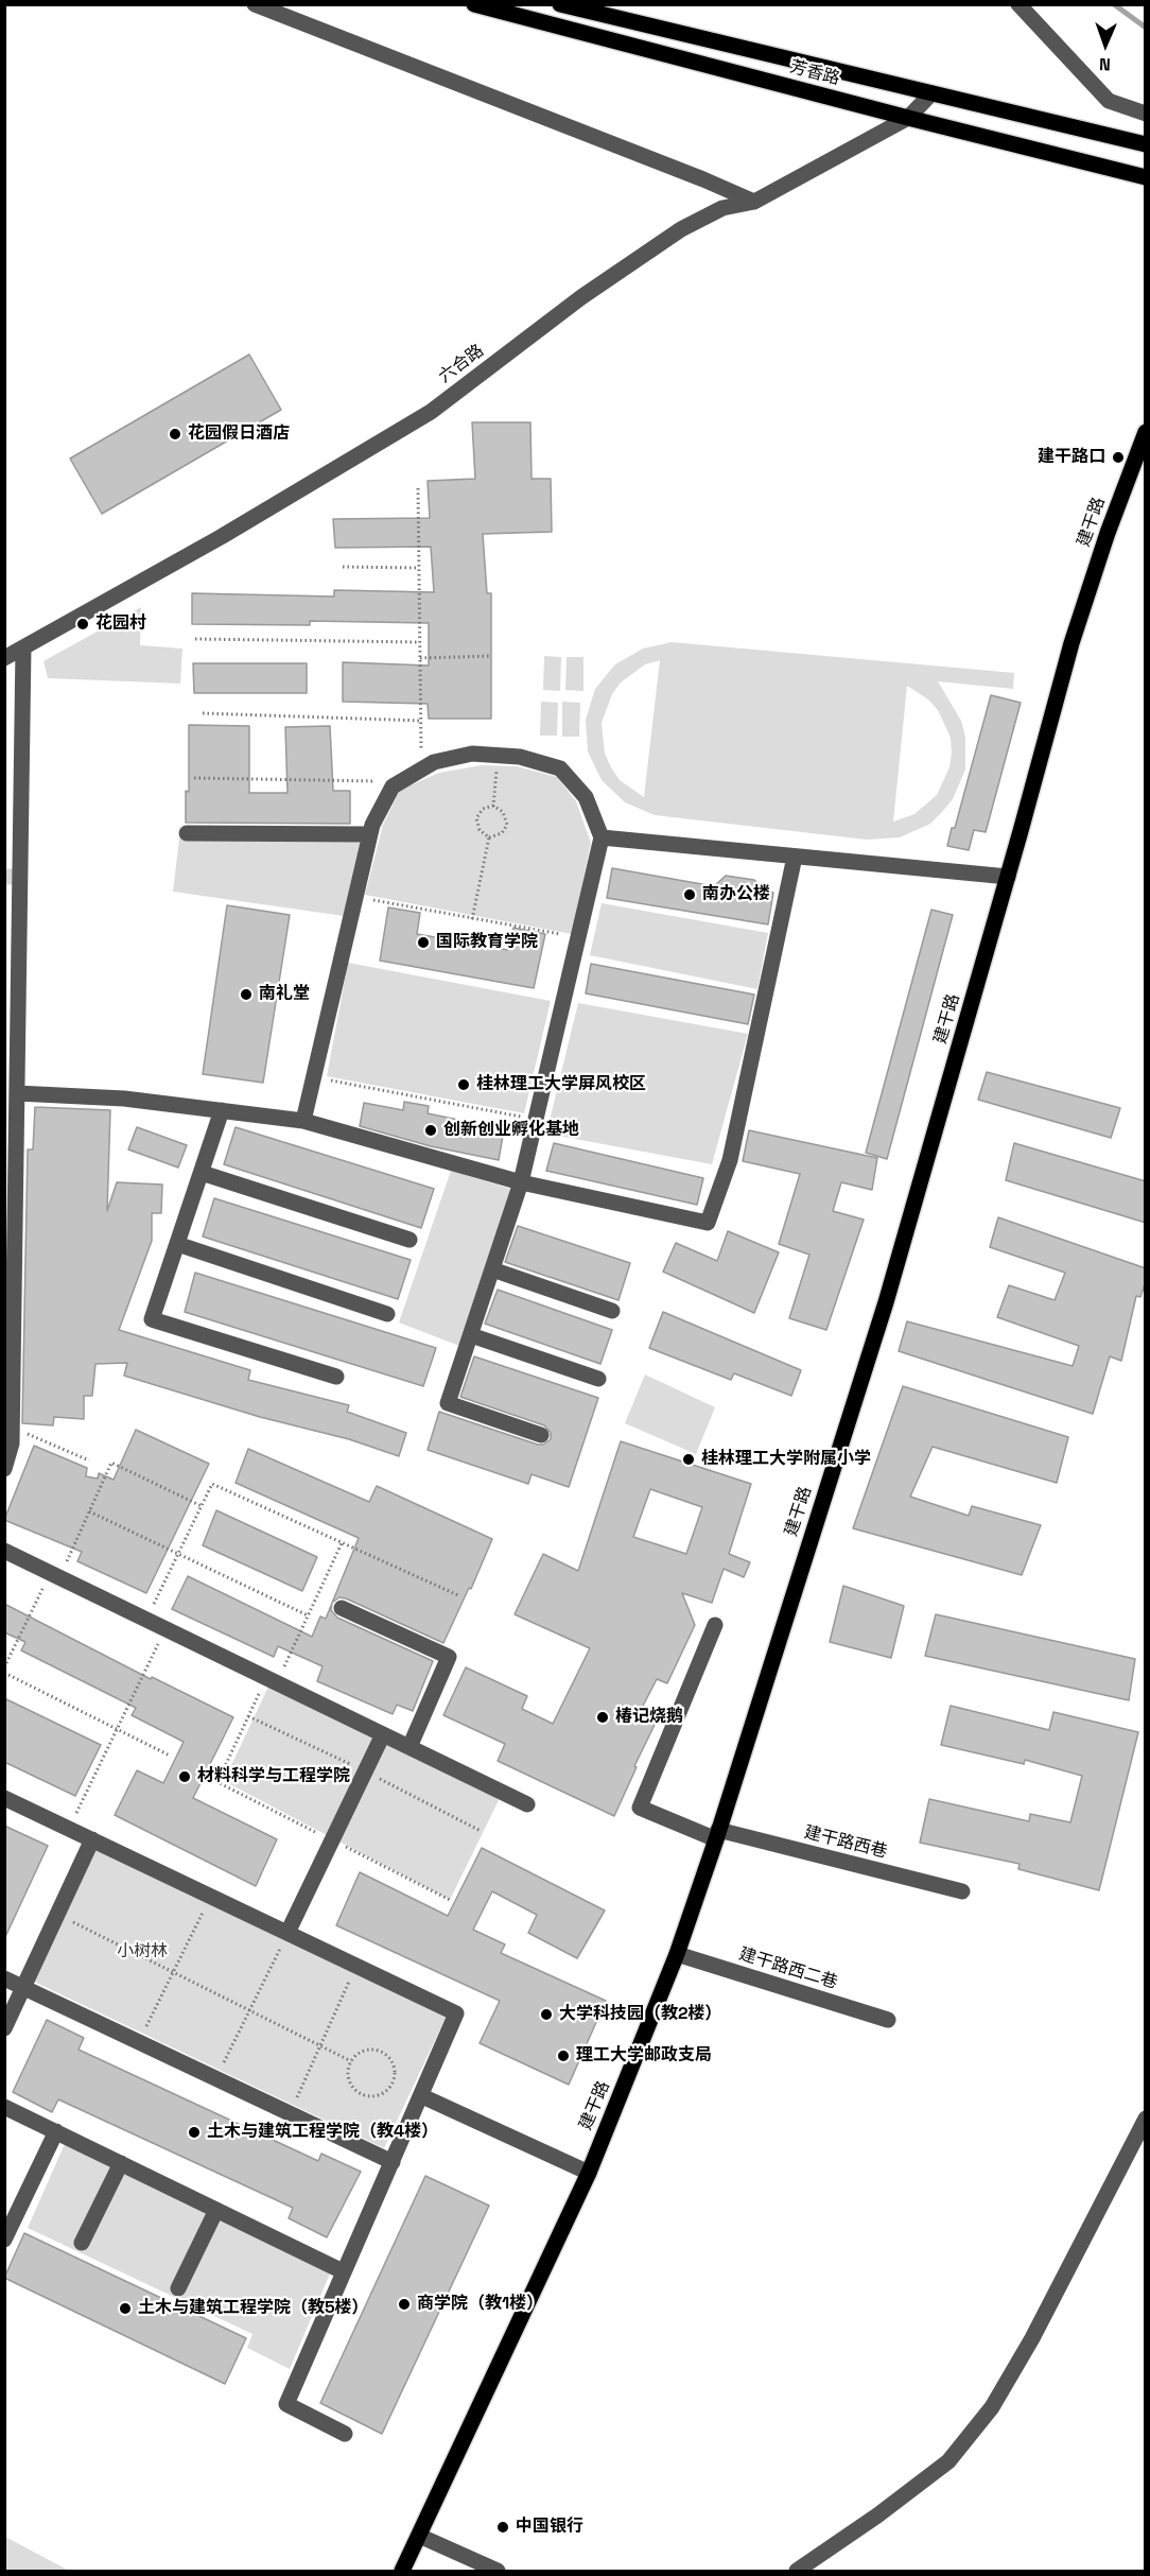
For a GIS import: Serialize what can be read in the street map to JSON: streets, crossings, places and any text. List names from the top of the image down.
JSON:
{
  "streets": {
    "main road": ["芳香路", "建干路"],
    "street": ["六合路", "建干路西巷", "建干路西二巷"]
  },
  "crossings": [
    ["芳香路", "六合路"],
    ["建干路", "建干路西巷"],
    ["建干路", "建干路西二巷"]
  ],
  "parks": ["小树林"],
  "places": [
    "花园假日酒店",
    "建干路口",
    "花园村",
    "南办公楼",
    "国际教育学院",
    "南礼堂",
    "桂林理工大学屏风校区",
    "创新创业孵化基地",
    "桂林理工大学附属小学",
    "椿记烧鹅",
    "材料科学与工程学院",
    "大学科技园（教2楼）",
    "理工大学邮政支局",
    "土木与建筑工程学院（教4楼）",
    "商学院（教1楼）",
    "土木与建筑工程学院（教5楼）",
    "中国银行"
  ],
  "north": "bottom"
}
